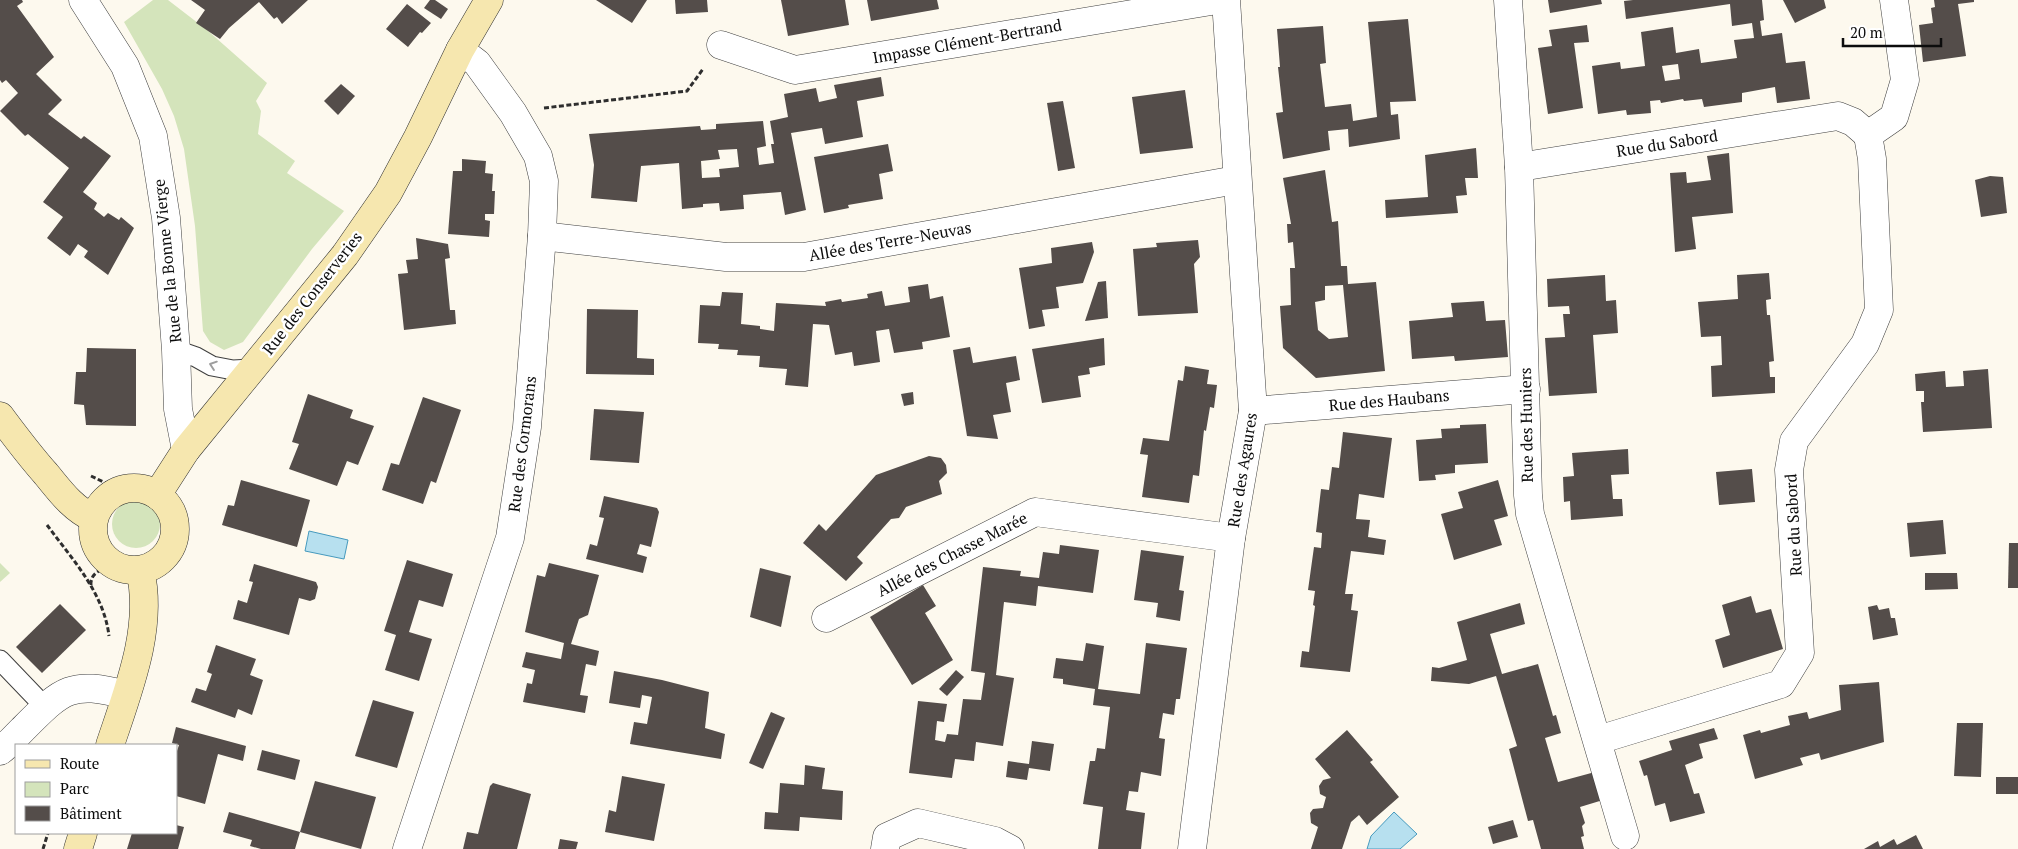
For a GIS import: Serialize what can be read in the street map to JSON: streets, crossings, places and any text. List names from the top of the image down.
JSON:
{
  "streets": {
    "street": [
      "Impasse Clément-Bertrand",
      "Rue du Sabord",
      "Allée des Terre-Neuvas",
      "Rue de la Bonne Vierge",
      "Rue des Conserveries",
      "Rue des Haubans",
      "Rue des Huniers",
      "Rue des Cormorans",
      "Rue des Agaures",
      "Allée des Chasse Marée"
    ]
  },
  "crossings": [
    ["Rue du Sabord", "Rue des Huniers"],
    ["Allée des Terre-Neuvas", "Rue des Cormorans"],
    ["Allée des Terre-Neuvas", "Rue des Agaures"],
    ["Rue de la Bonne Vierge", "Rue des Conserveries"],
    ["Rue des Conserveries", "Rue des Cormorans"],
    ["Rue des Haubans", "Rue des Huniers"],
    ["Rue des Haubans", "Rue des Agaures"],
    ["Rue des Agaures", "Allée des Chasse Marée"]
  ],
  "legend": ["Route", "Parc", "Bâtiment"],
  "scale_bar": "20 m"
}
